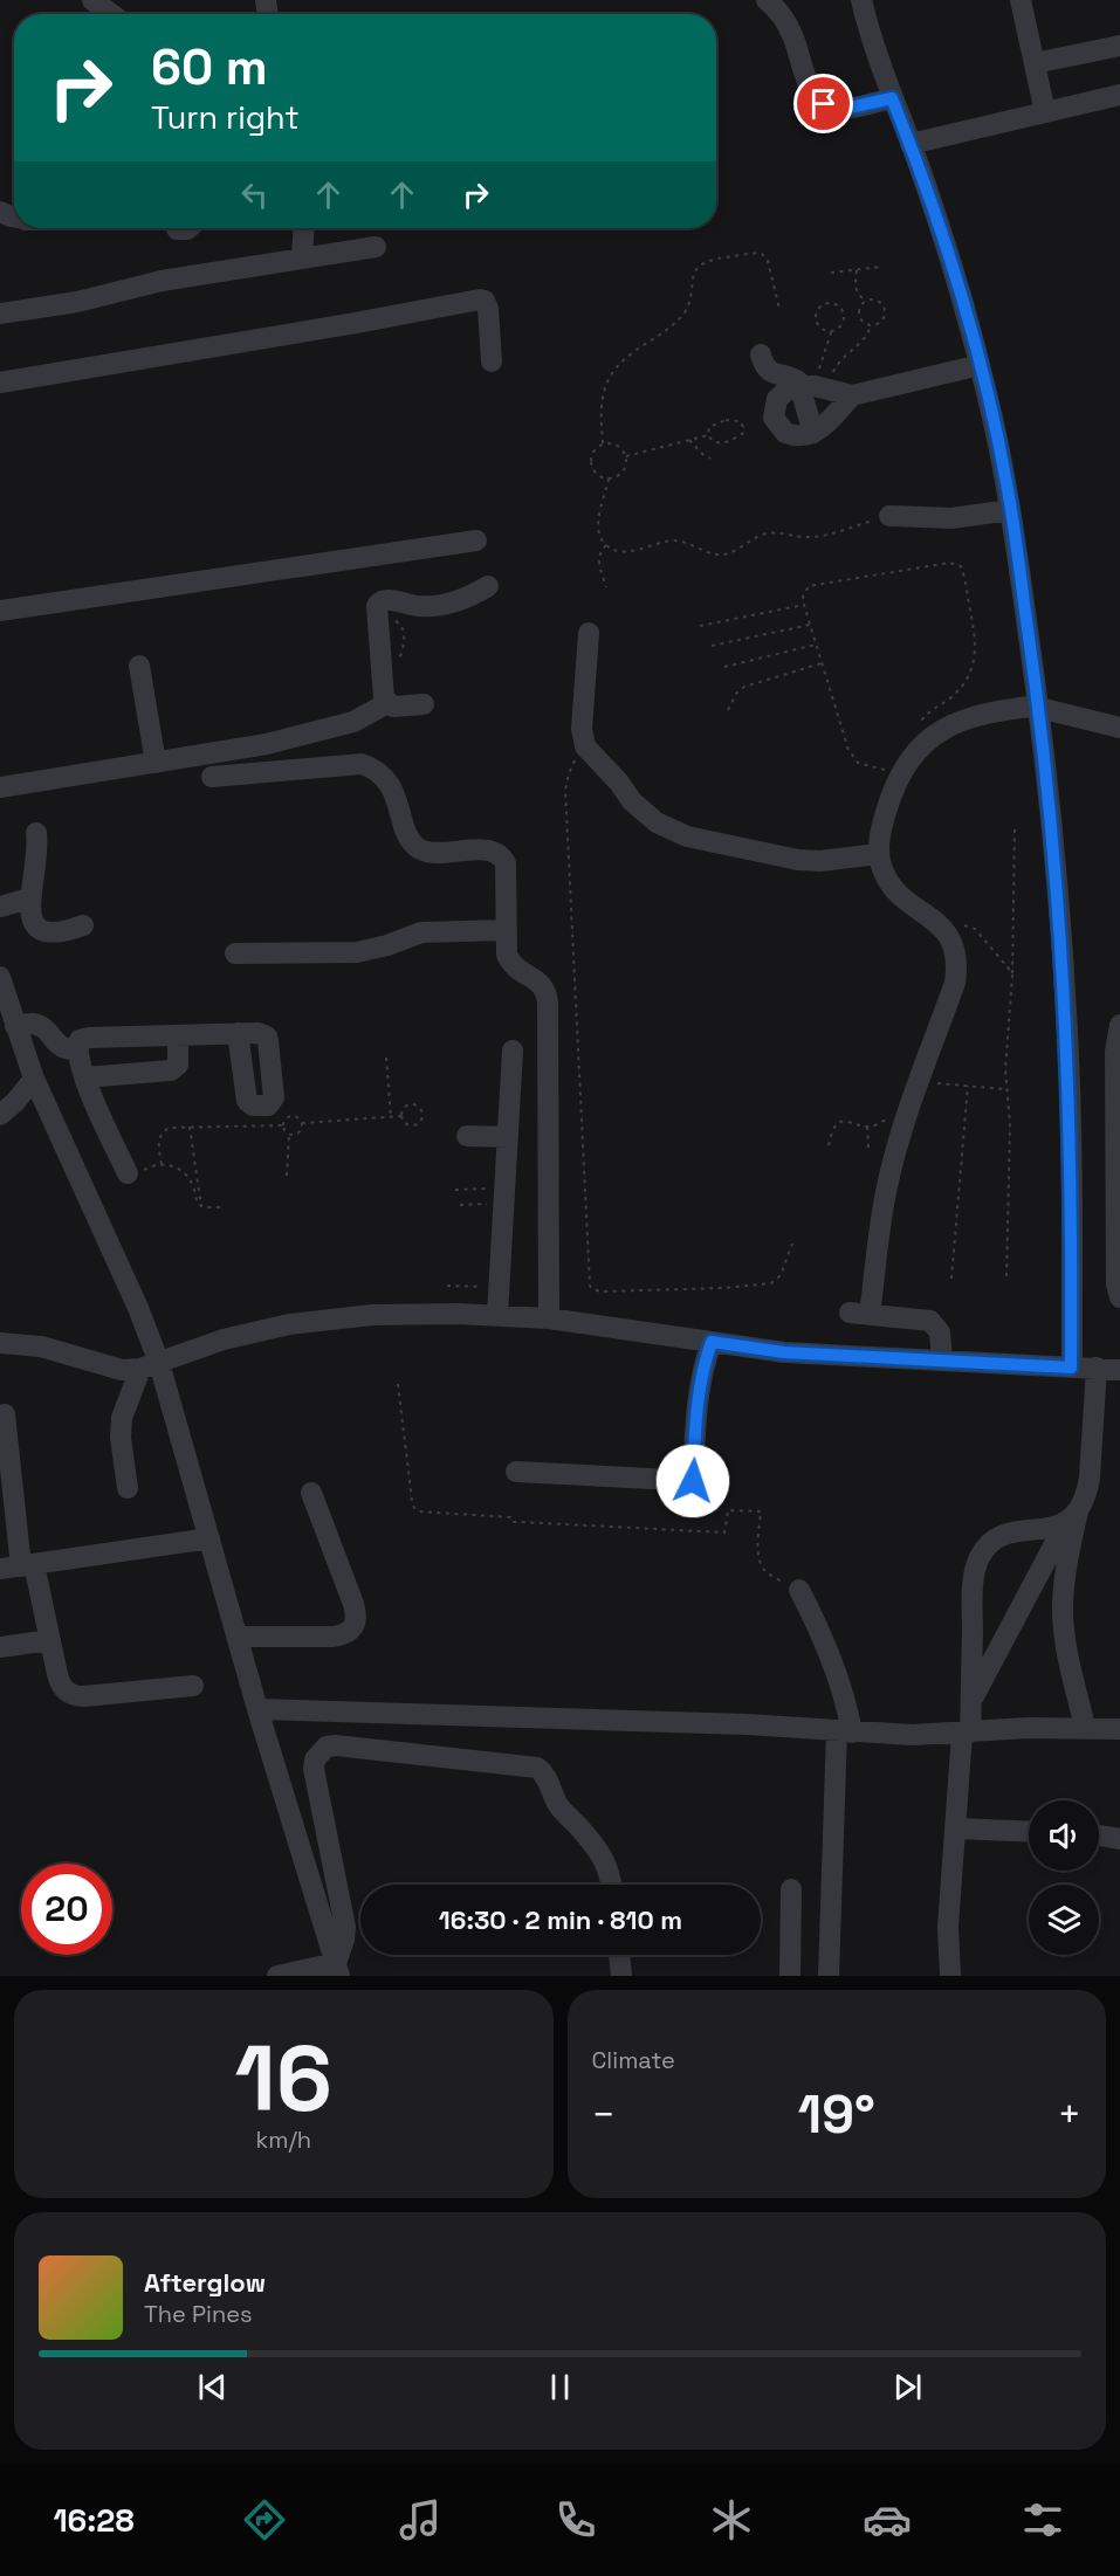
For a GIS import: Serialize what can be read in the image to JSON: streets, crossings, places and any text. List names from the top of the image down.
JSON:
{
  "page": {
    "turn": ["60 m", "Turn right"],
    "limit": "20",
    "trip": "16:30 · 2 min · 810 m",
    "tile": [
      ["16", "km/h"],
      "Climate"
    ],
    "heat": ["−", "19°", "+"],
    "song": ["Afterglow", "The Pines"],
    "tabs": "16:28"
  }
}
